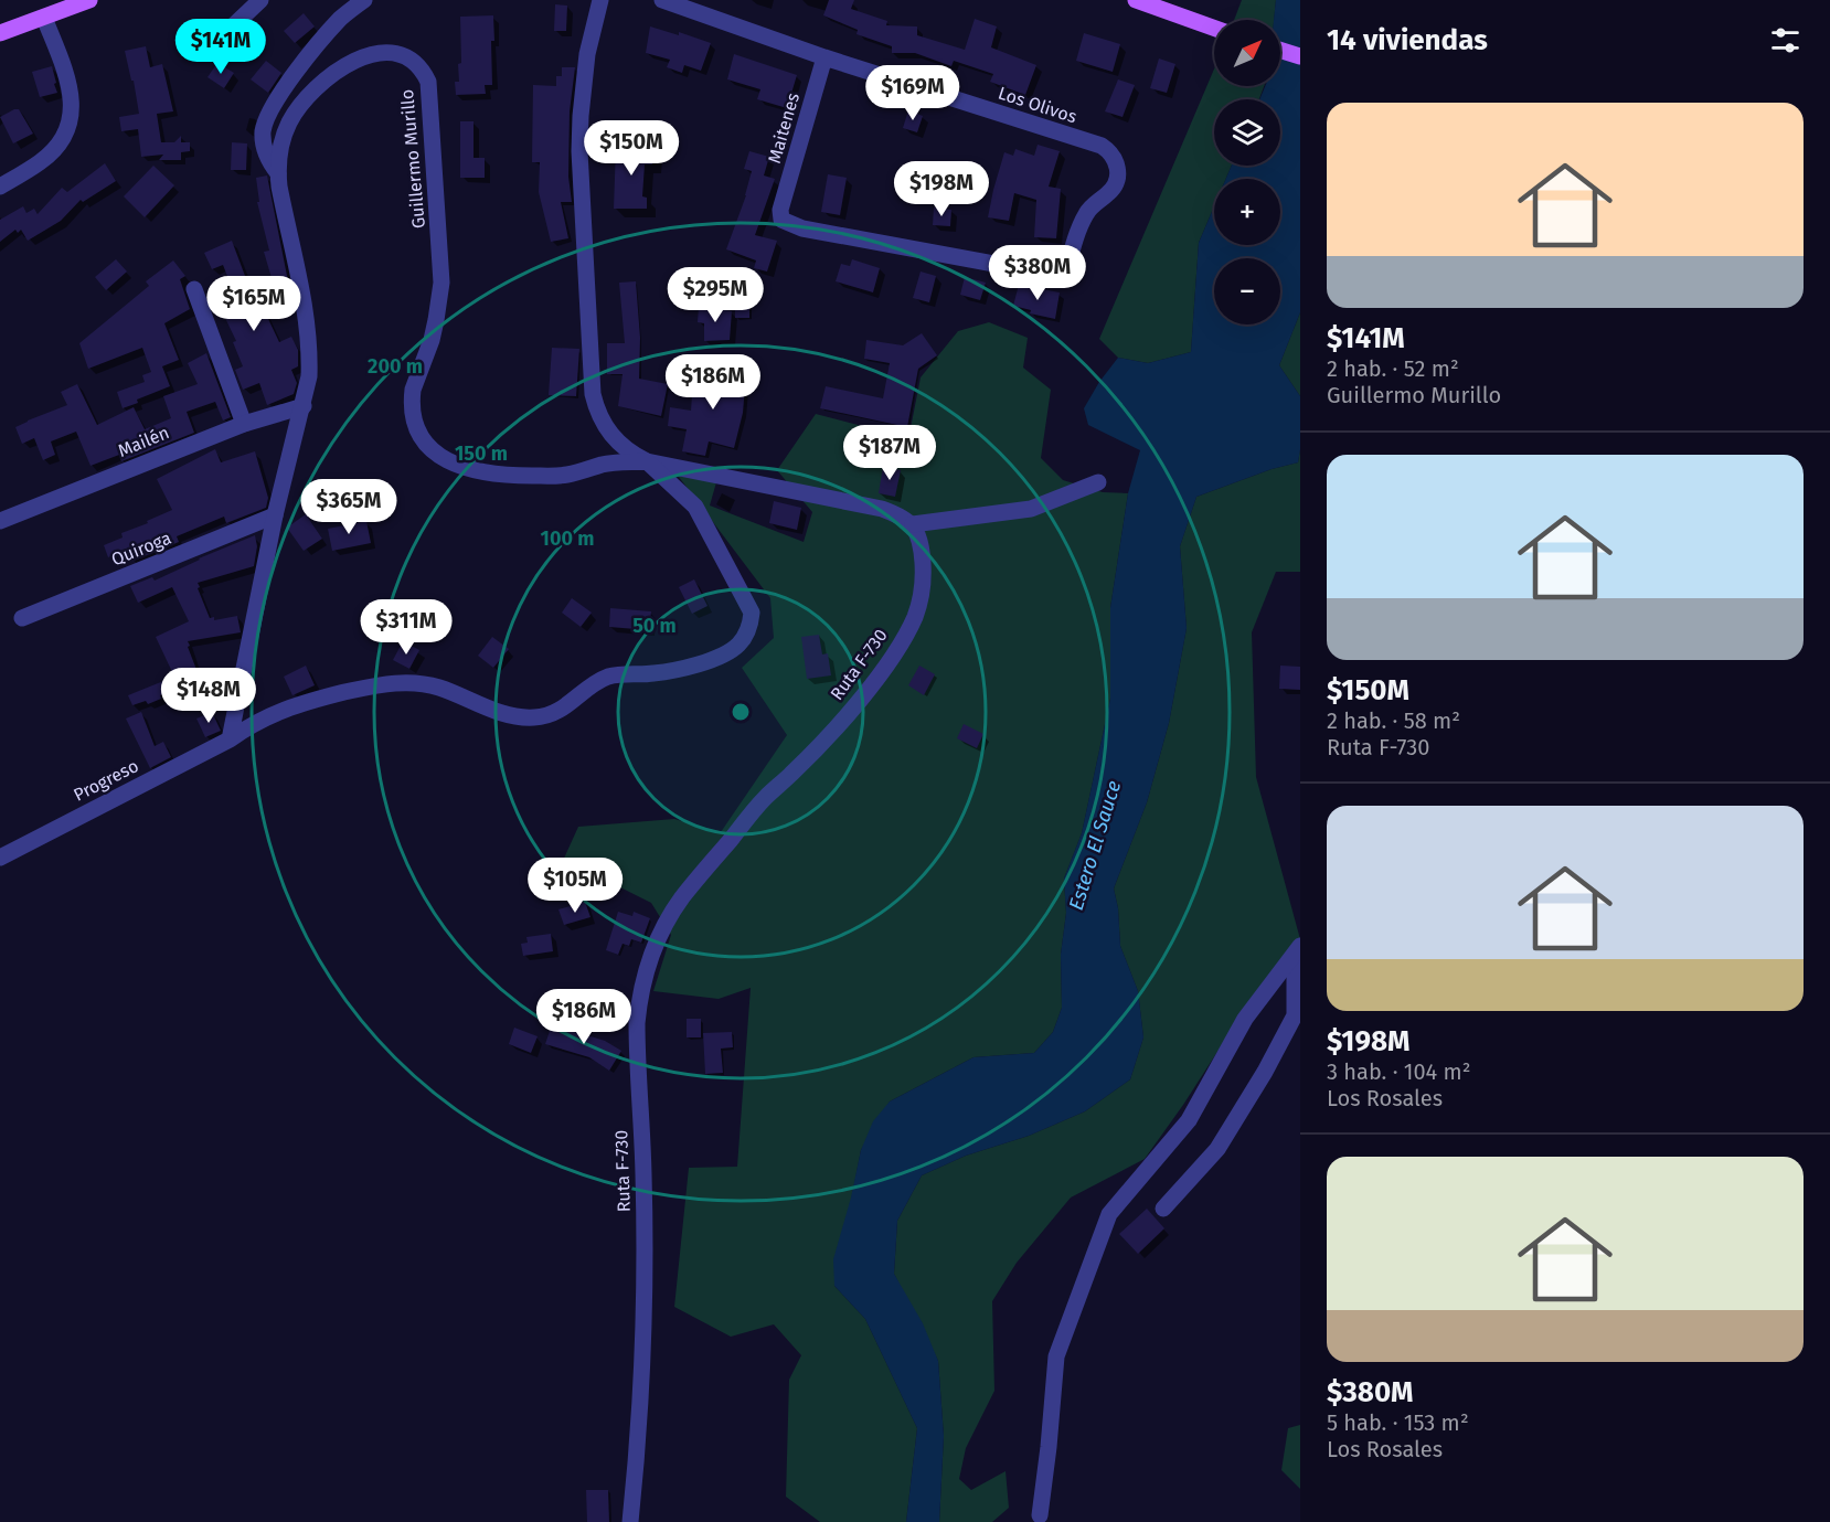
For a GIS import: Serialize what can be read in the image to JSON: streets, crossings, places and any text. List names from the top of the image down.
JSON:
{
  "streets": {
    "street": [
      "Los Olivos",
      "Maitenes",
      "Guillermo Murillo",
      "Mailén",
      "Quiroga",
      "Ruta F-730",
      "Progreso"
    ]
  },
  "crossings": [
    ["Los Olivos", "Maitenes"],
    ["Guillermo Murillo", "Mailén"],
    ["Guillermo Murillo", "Quiroga"],
    ["Guillermo Murillo", "Progreso"]
  ],
  "water": ["Estero El Sauce"],
  "north": "top right",
  "page": {
    "heading": "14 viviendas",
    "price": [
      "$141M",
      "$169M",
      "$150M",
      "$198M",
      "$380M",
      "$295M",
      "$165M",
      "$186M",
      "$187M",
      "$365M",
      "$311M",
      "$148M",
      "$105M",
      "$186M"
    ],
    "map_buttons": ["+", "−"],
    "list": [
      {
        "name": "$141M",
        "note": "2 hab. · 52 m² · Guillermo Murillo"
      },
      {
        "name": "$150M",
        "note": "2 hab. · 58 m² · Ruta F-730"
      },
      {
        "name": "$198M",
        "note": "3 hab. · 104 m² · Los Rosales"
      },
      {
        "name": "$380M",
        "note": "5 hab. · 153 m² · Los Rosales"
      }
    ]
  },
  "rings": [
    "200 m",
    "150 m",
    "100 m",
    "50 m"
  ]
}
